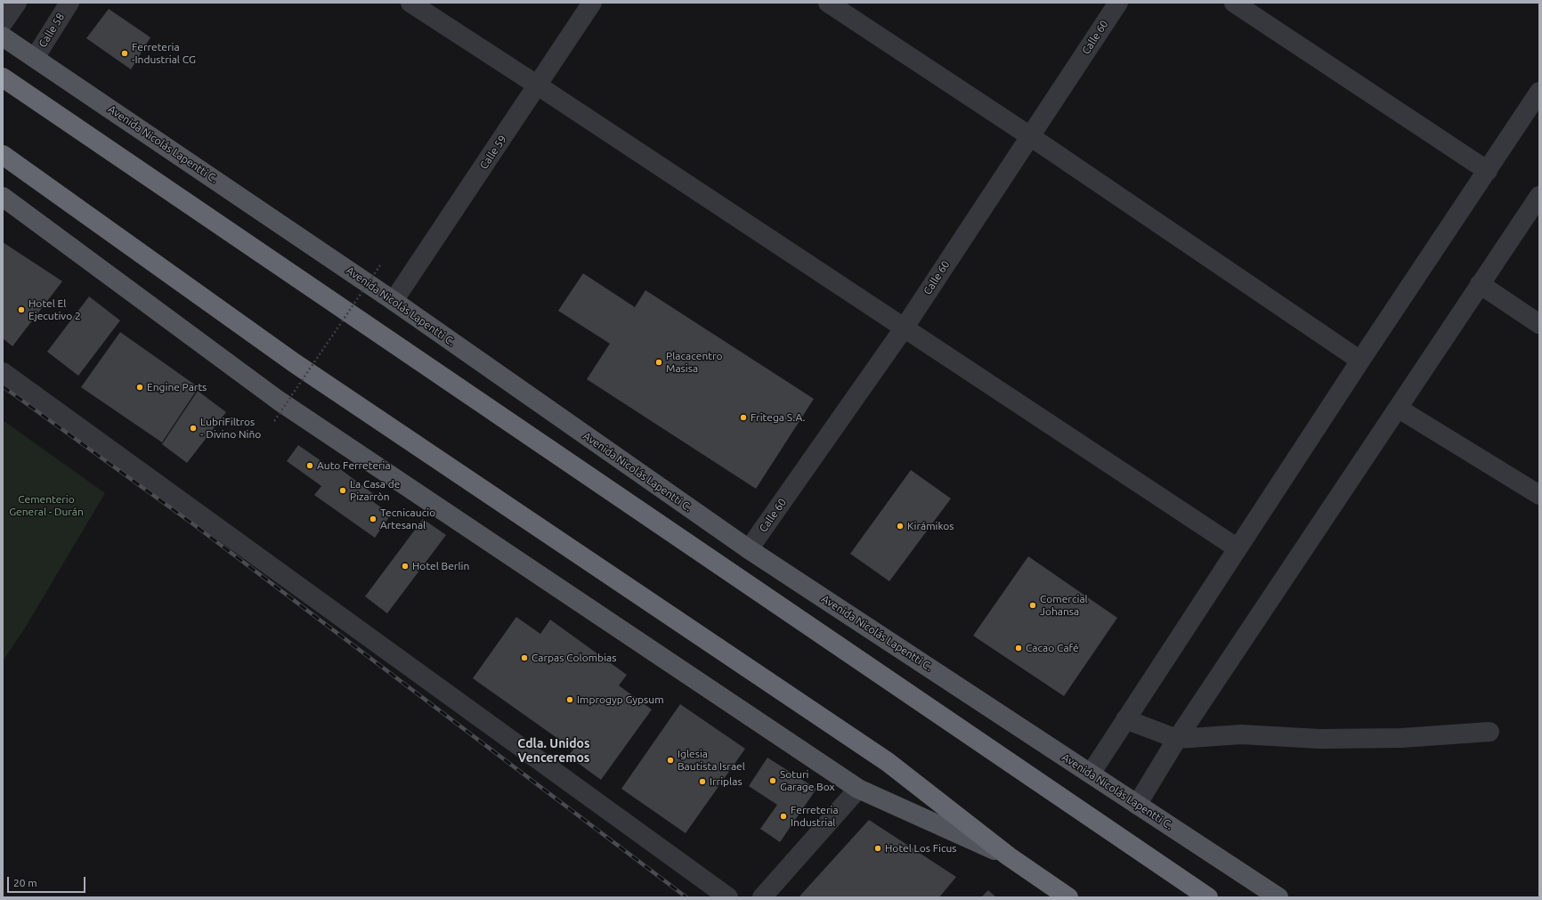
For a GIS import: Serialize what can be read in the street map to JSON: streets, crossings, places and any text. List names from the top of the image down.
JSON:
{
  "streets": {
    "main road": ["Avenida Nicolás Lapentti C."],
    "street": ["Calle 58", "Calle 60", "Calle 59"]
  },
  "crossings": [
    ["Calle 58", "Avenida Nicolás Lapentti C."],
    ["Calle 60", "Avenida Nicolás Lapentti C."],
    ["Avenida Nicolás Lapentti C.", "Calle 59"]
  ],
  "districts": ["Cdla. Unidos Venceremos"],
  "parks": ["Cementerio General - Durán"],
  "places": [
    "Ferreteria -Industrial CG",
    "Hotel El Ejecutivo 2",
    "Placacentro Masisa",
    "Engine Parts",
    "Fritega S.A.",
    "LubriFiltros - Divino Niño",
    "Auto Ferreteria",
    "La Casa de Pizarròn",
    "Tecnicaucio Artesanal",
    "Kirámikos",
    "Hotel Berlin",
    "Comercial Johansa",
    "Cacao Café",
    "Carpas Colombias",
    "Improgyp Gypsum",
    "Iglesia Bautista Israel",
    "Soturi Garage Box",
    "Irriplas",
    "Ferreteria Industrial",
    "Hotel Los Ficus"
  ],
  "scale_bar": "20 m"
}
